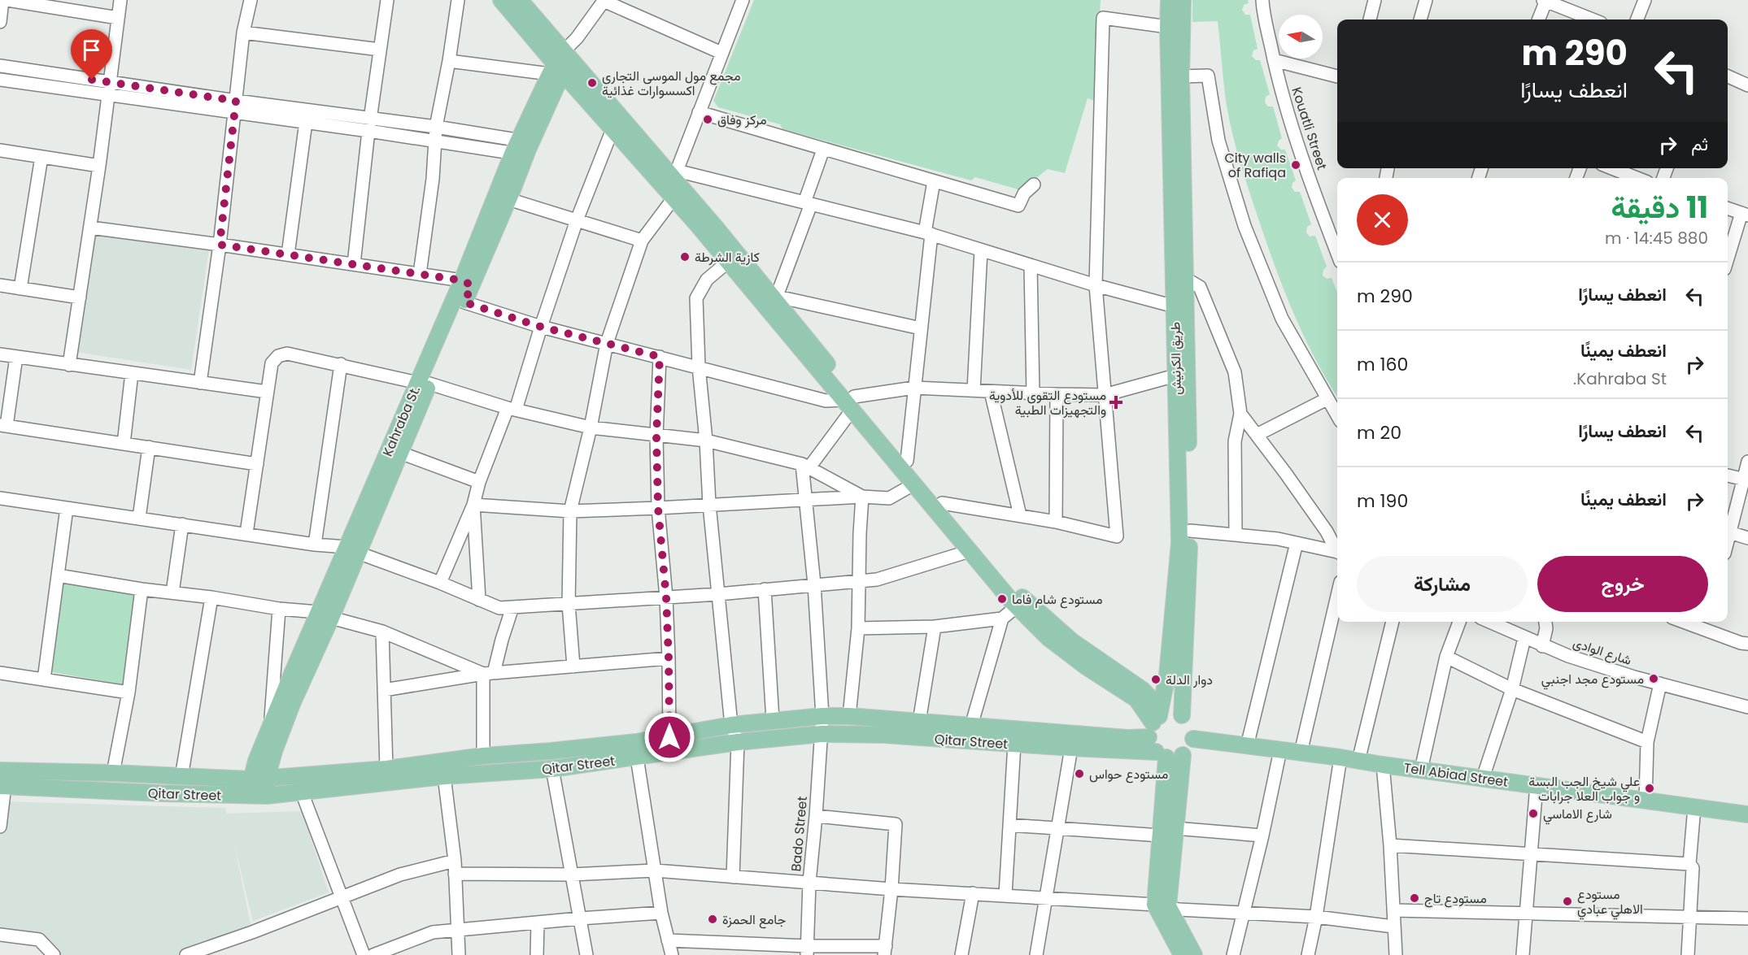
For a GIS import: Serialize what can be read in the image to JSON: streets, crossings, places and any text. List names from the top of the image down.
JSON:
{
  "streets": {
    "main road": [
      "طريق الكرنيش",
      "Kahraba St.",
      "Qitar Street",
      "Tell Abiad Street"
    ],
    "street": ["Kouatli Street", "شارع الوادى", "Bado Street"]
  },
  "crossings": [
    ["طريق الكرنيش", "Qitar Street"],
    ["طريق الكرنيش", "Tell Abiad Street"],
    ["Kahraba St.", "Qitar Street"],
    ["Qitar Street", "Tell Abiad Street"],
    ["Qitar Street", "Bado Street"]
  ],
  "places": {
    "other": [
      "مجمع مول الموسى التجاري اكسسوارات غذائية",
      "مركز وفاق",
      "City walls of Rafiqa",
      "كازية الشرطة",
      "مستودع شام فاما",
      "مستودع مجد اجنبي",
      "دوار الدلة",
      "مستودع حواس",
      "علي شيخ الجب البسة و جواب العلا جرابات",
      "شارع الاماسي",
      "مستودع تاج",
      "مستودع الاهلي عبادي",
      "جامع الحمزة"
    ],
    "health": ["مستودع التقوى للأدوية والتجهيزات الطبية"]
  },
  "north": "left",
  "page": {
    "turn": ["290 m", "انعطف يسارًا"],
    "then": "ثم",
    "heading": ["11 دقيقة", "880 m · 14:45"],
    "list": [
      {
        "name": "انعطف يسارًا",
        "value": "290 m"
      },
      {
        "name": "انعطف يمينًا",
        "note": "Kahraba St.",
        "value": "160 m"
      },
      {
        "name": "انعطف يسارًا",
        "value": "20 m"
      },
      {
        "name": "انعطف يمينًا",
        "value": "190 m"
      }
    ],
    "buttons": ["خروج", "مشاركة"]
  }
}
